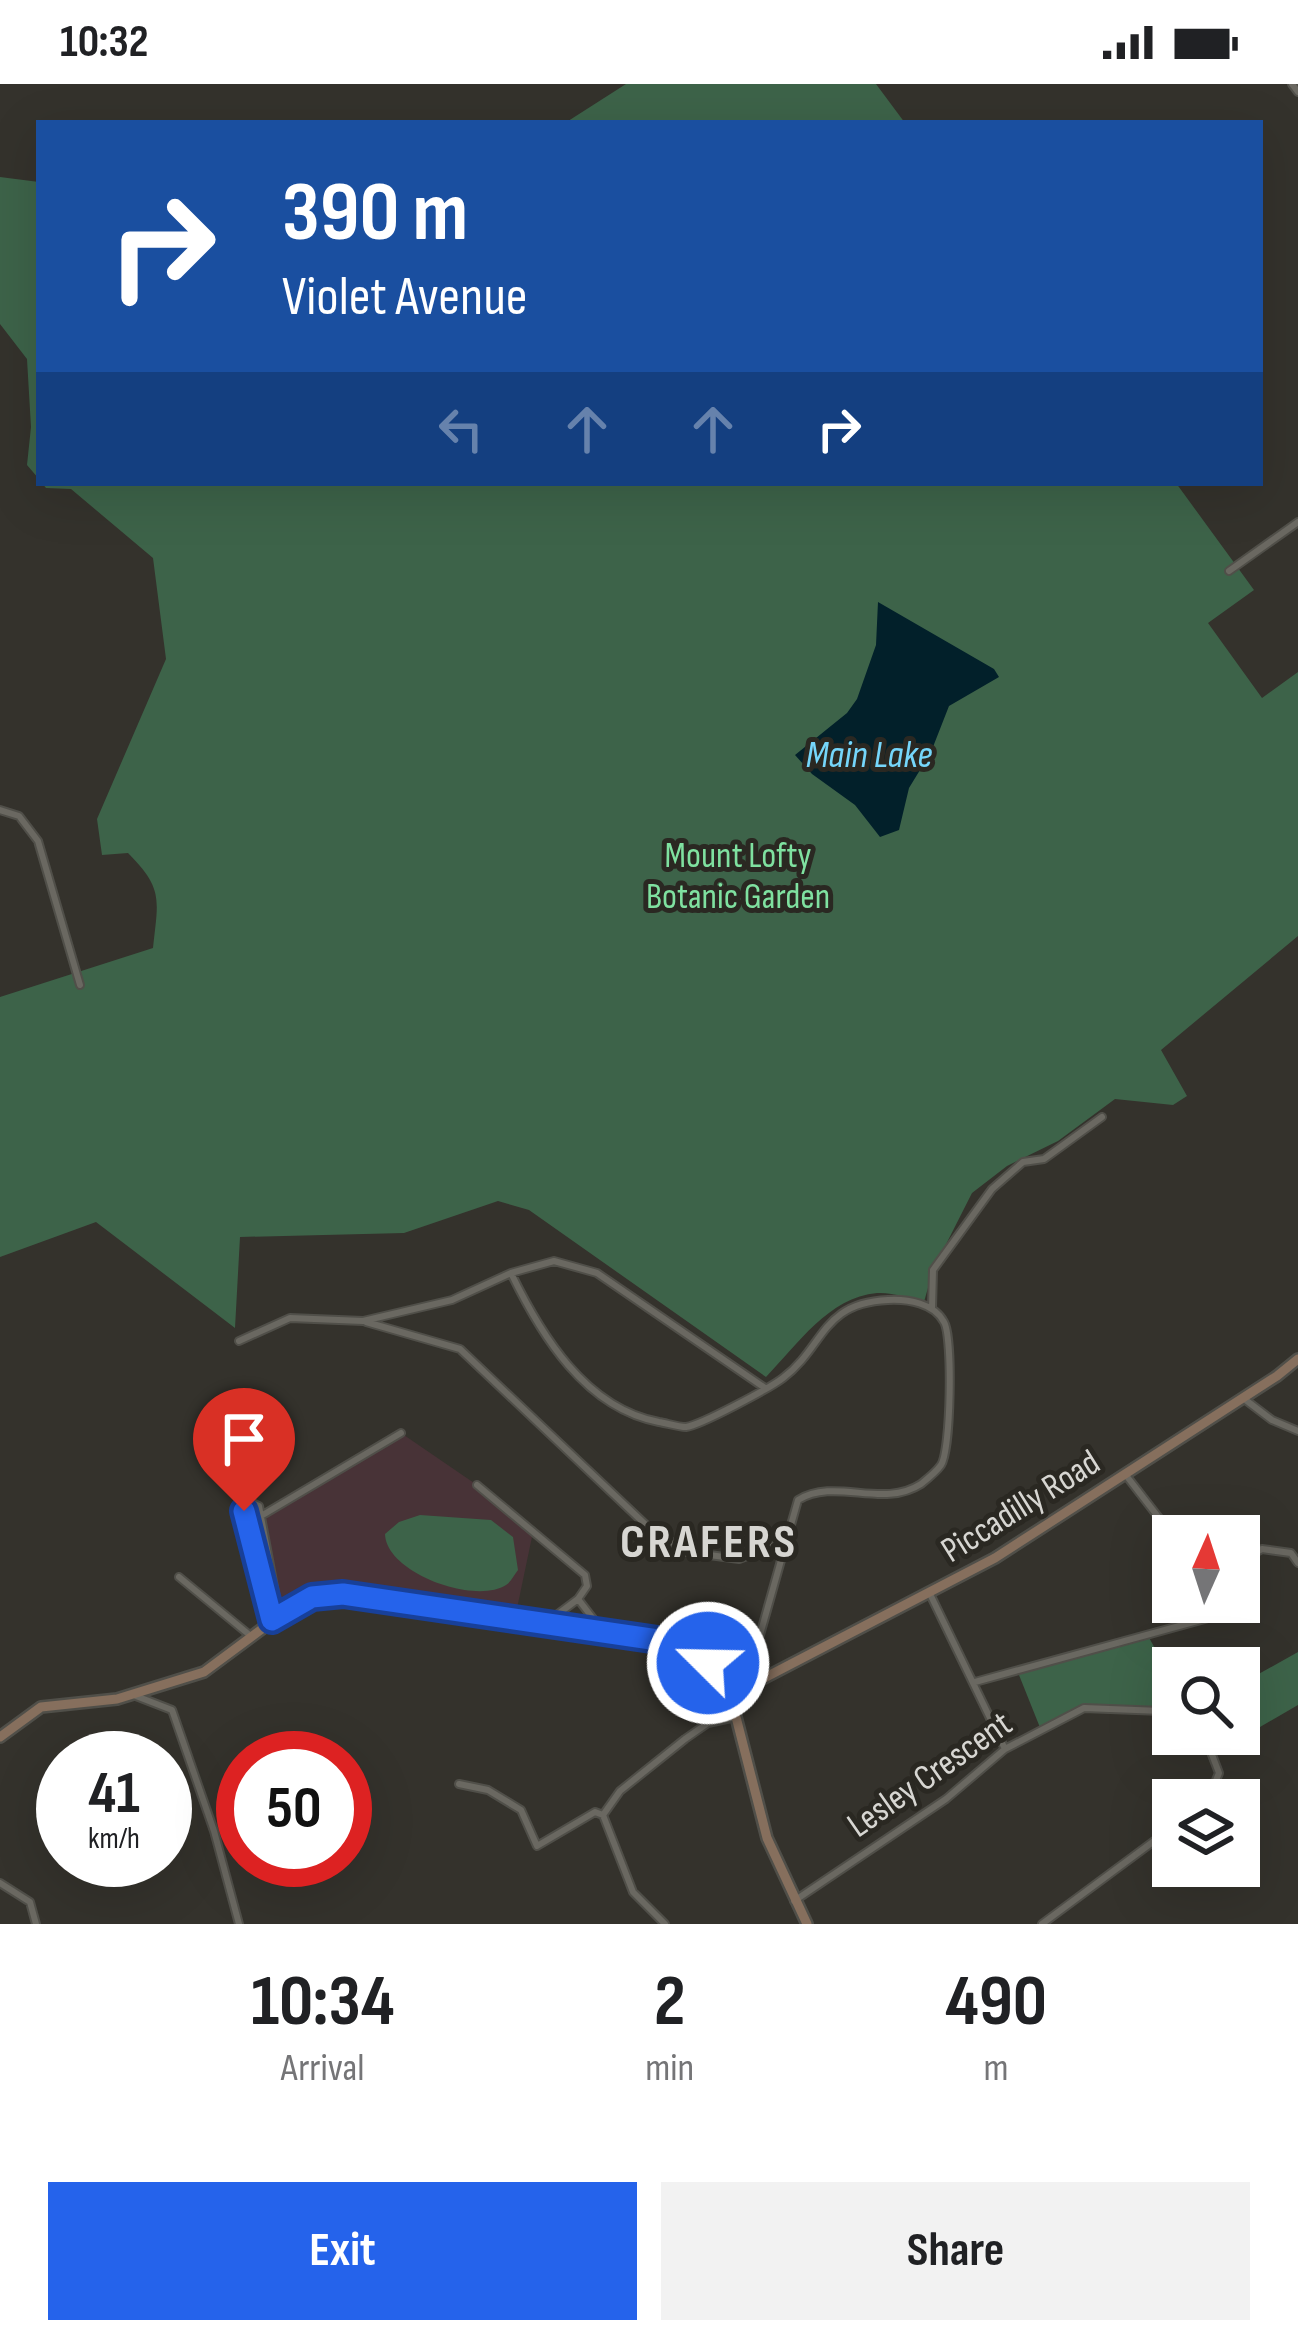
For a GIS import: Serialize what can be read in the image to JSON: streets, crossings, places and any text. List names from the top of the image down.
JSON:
{
  "streets": {
    "main road": ["Piccadilly Road"],
    "street": ["Lesley Crescent"]
  },
  "districts": ["CRAFERS"],
  "water": ["Main Lake"],
  "parks": ["Mount Lofty Botanic Garden"],
  "north": "top",
  "page": {
    "status": "10:32",
    "turn": ["390 m", "Violet Avenue"],
    "speed": "41 km/h",
    "limit": "50",
    "eta": [
      "10:34",
      "Arrival",
      "2",
      "min",
      "490",
      "m"
    ],
    "buttons": ["Exit", "Share"]
  }
}
